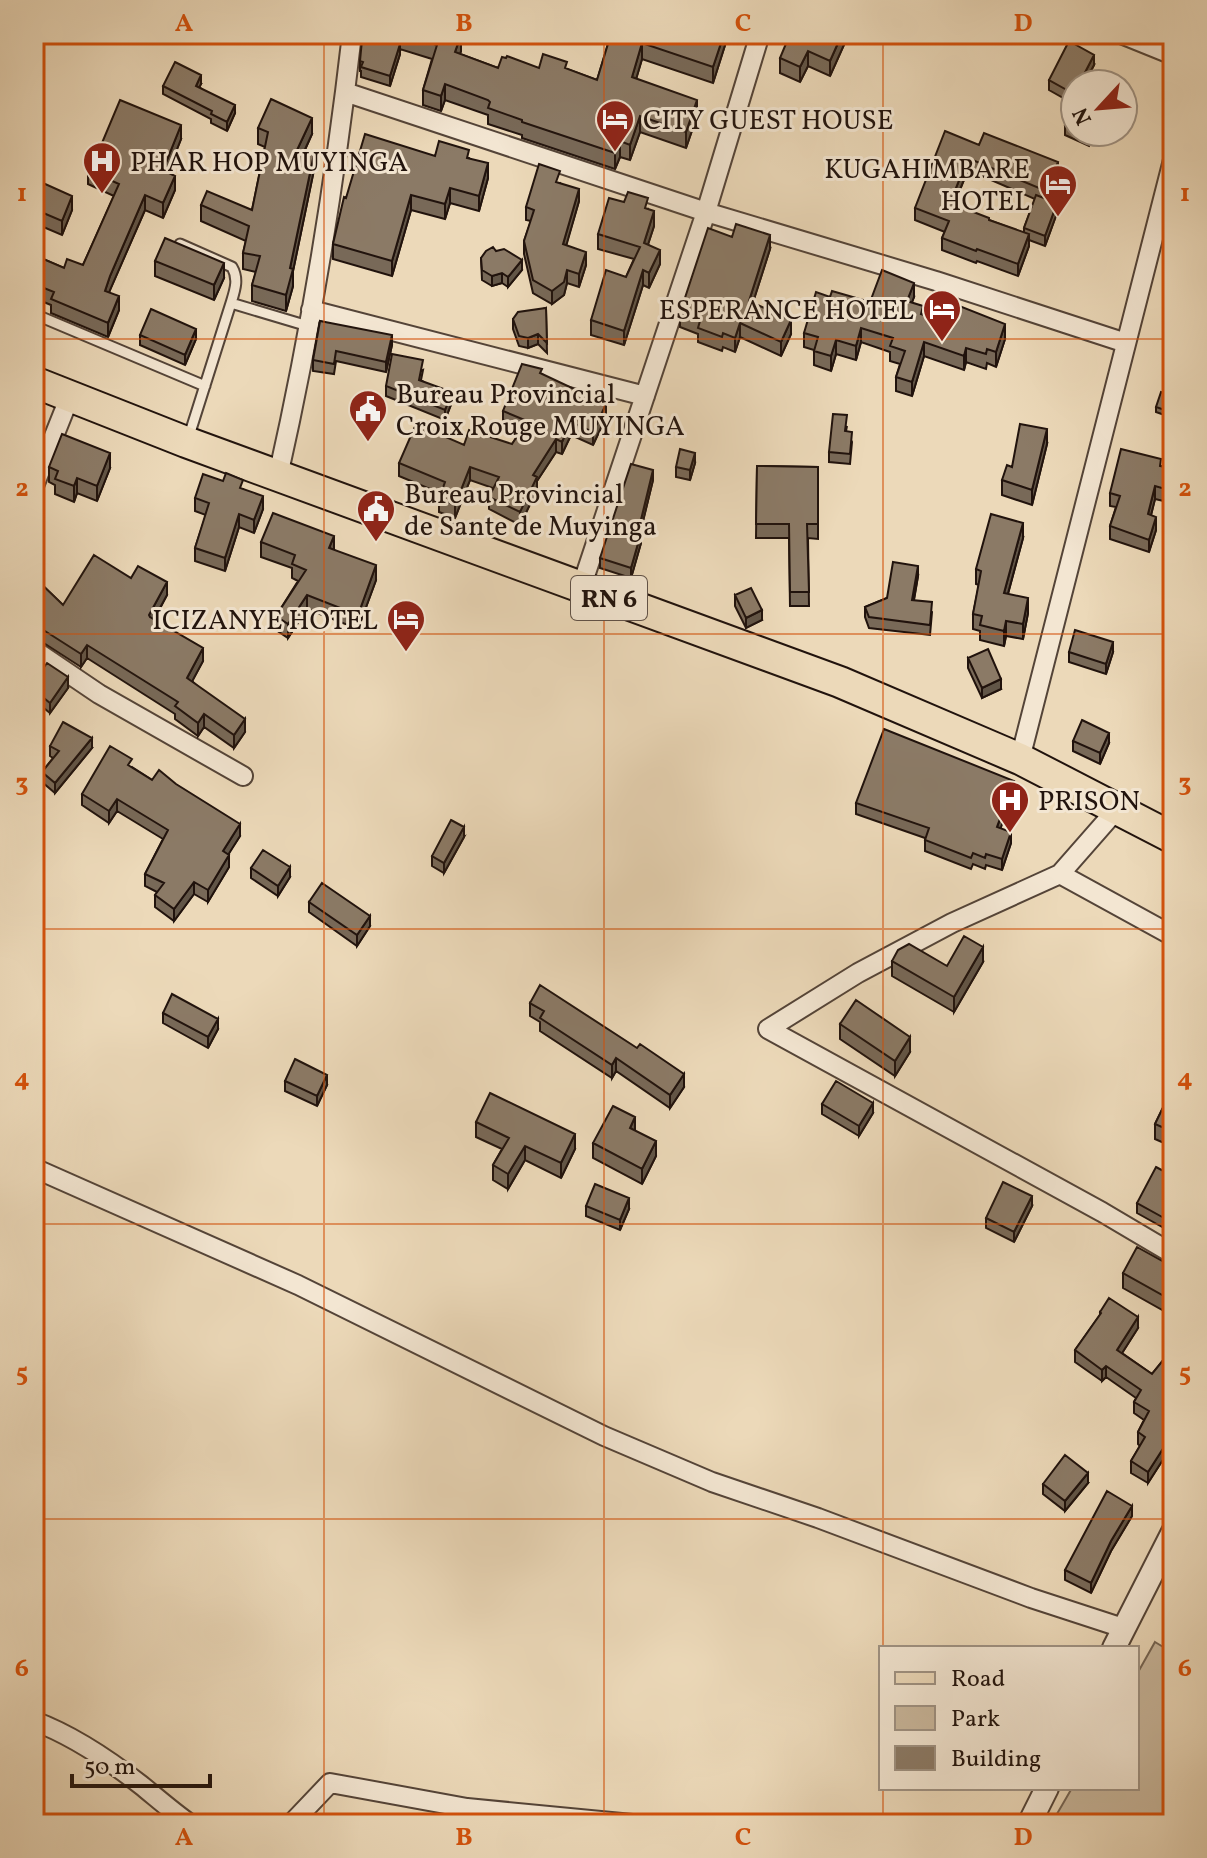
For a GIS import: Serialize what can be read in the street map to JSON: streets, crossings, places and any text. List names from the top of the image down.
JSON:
{
  "streets": {
    "main road": ["RN 6"]
  },
  "places": {
    "hotel": [
      "CITY GUEST HOUSE",
      "KUGAHIMBARE HOTEL",
      "ESPERANCE HOTEL",
      "ICIZANYE HOTEL"
    ],
    "hospital": ["PHAR HOP MUYINGA", "PRISON"],
    "public building": ["Bureau Provincial Croix Rouge MUYINGA", "Bureau Provincial de Sante de Muyinga"]
  },
  "legend": ["Road", "Park", "Building"],
  "scale_bar": "50 m",
  "north": "bottom left",
  "grid": {
    "columns": [
      "A",
      "B",
      "C",
      "D"
    ],
    "rows": [
      "1",
      "2",
      "3",
      "4",
      "5",
      "6"
    ]
  }
}
